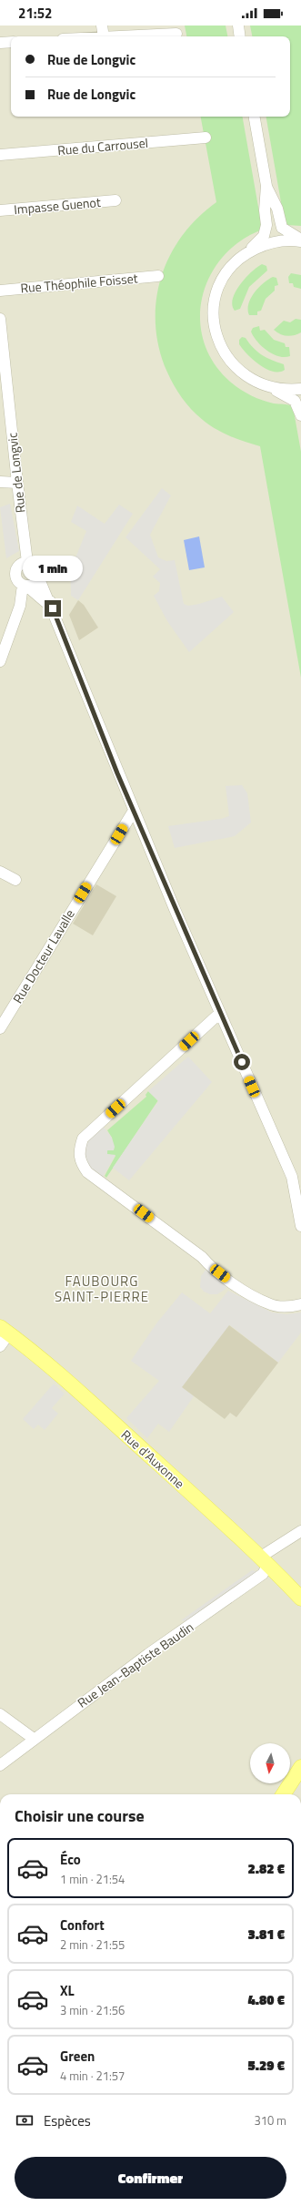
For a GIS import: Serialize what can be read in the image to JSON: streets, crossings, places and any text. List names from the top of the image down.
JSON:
{
  "streets": {
    "main road": ["Rue d'Auxonne"],
    "street": [
      "Rue du Carrousel",
      "Impasse Guenot",
      "Rue Théophile Foisset",
      "Rue de Longvic",
      "Rue Docteur Lavalle",
      "Rue Jean-Baptiste Baudin"
    ]
  },
  "crossings": [
    ["Rue d'Auxonne", "Rue Jean-Baptiste Baudin"]
  ],
  "districts": ["FAUBOURG SAINT-PIERRE"],
  "north": "bottom",
  "page": {
    "status": "21:52",
    "banner": ["Rue de Longvic", "Rue de Longvic"],
    "bubble": "1 min",
    "heading": "Choisir une course",
    "list": [
      {
        "name": "Éco",
        "note": "1 min · 21:54",
        "value": "2.82 €"
      },
      {
        "name": "Confort",
        "note": "2 min · 21:55",
        "value": "3.81 €"
      },
      {
        "name": "XL",
        "note": "3 min · 21:56",
        "value": "4.80 €"
      },
      {
        "name": "Green",
        "note": "4 min · 21:57",
        "value": "5.29 €"
      }
    ],
    "pay": ["Espèces", "310 m"],
    "buttons": "Confirmer"
  }
}
